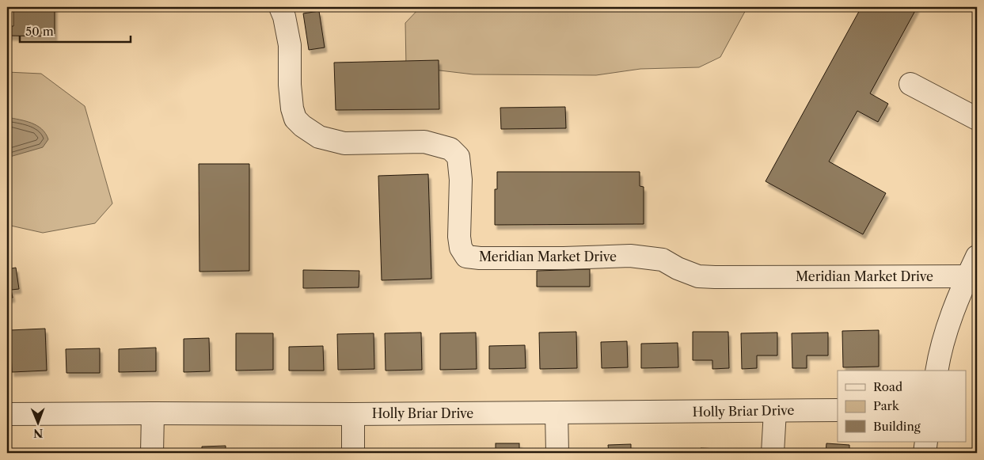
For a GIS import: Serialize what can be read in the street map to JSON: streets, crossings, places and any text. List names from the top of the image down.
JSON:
{
  "streets": {
    "street": ["Meridian Market Drive", "Holly Briar Drive"]
  },
  "legend": ["Road", "Park", "Building"],
  "scale_bar": "50 m",
  "north": "bottom"
}
